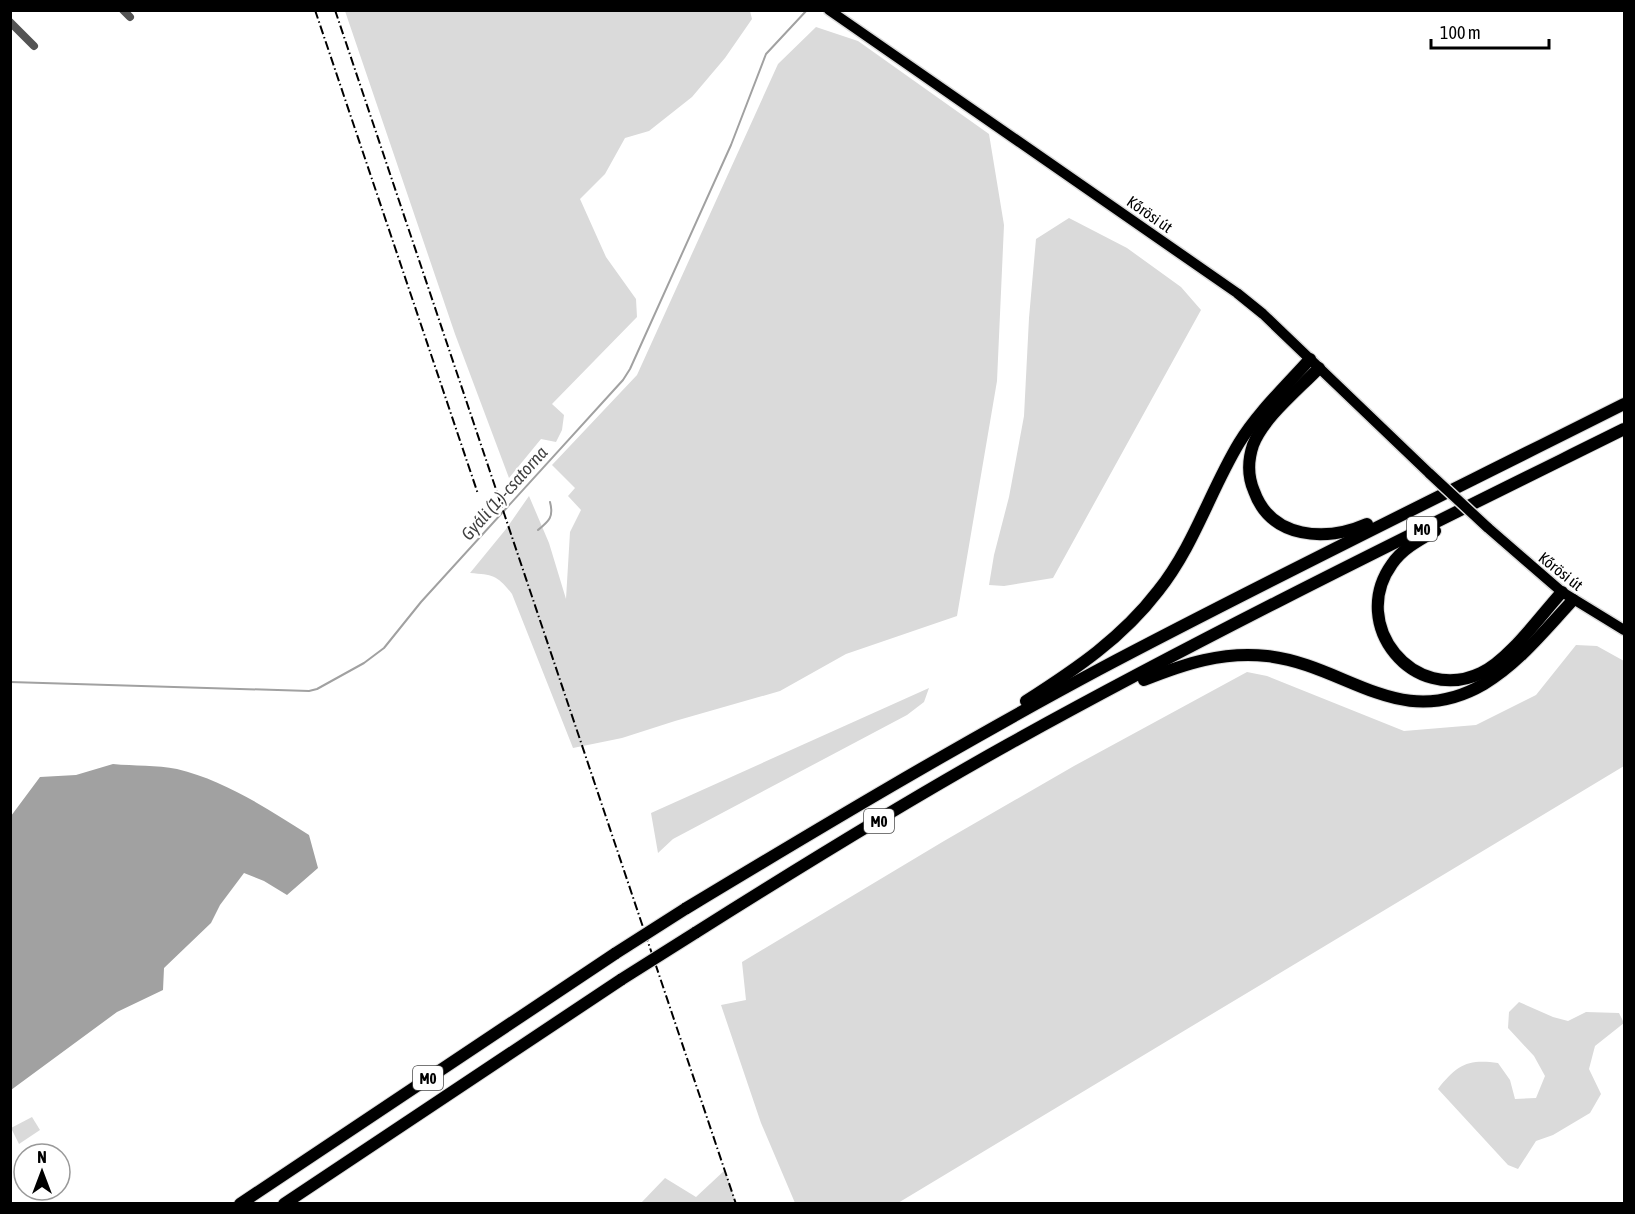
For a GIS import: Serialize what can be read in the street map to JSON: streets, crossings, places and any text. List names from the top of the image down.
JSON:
{
  "streets": {
    "highway": ["M0"],
    "main road": ["Kőrösi út"]
  },
  "water": ["Gyáli (1.)-csatorna"],
  "scale_bar": "100 m",
  "north": "top"
}
